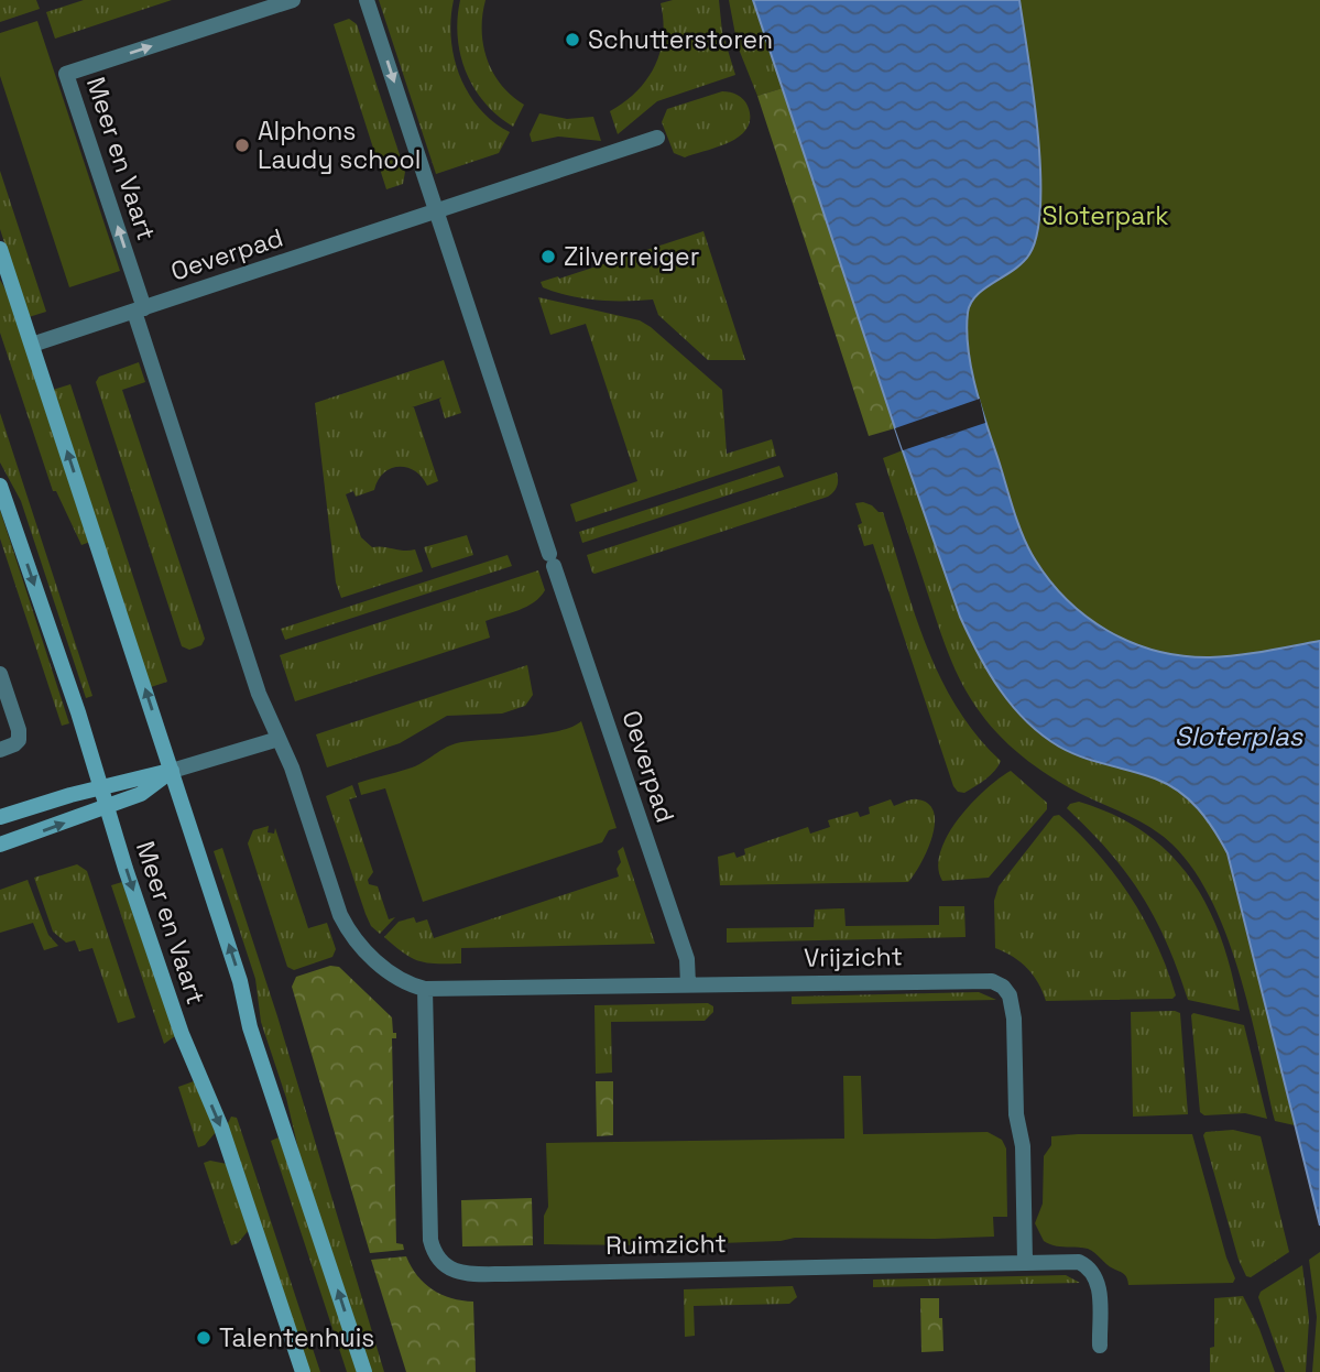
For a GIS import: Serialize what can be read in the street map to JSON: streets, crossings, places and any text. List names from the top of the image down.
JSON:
{
  "streets": {
    "main road": ["Meer en Vaart"],
    "street": ["Oeverpad", "Vrijzicht", "Ruimzicht"]
  },
  "crossings": [
    ["Meer en Vaart", "Oeverpad"],
    ["Meer en Vaart", "Vrijzicht"],
    ["Meer en Vaart", "Ruimzicht"],
    ["Oeverpad", "Vrijzicht"],
    ["Vrijzicht", "Ruimzicht"]
  ],
  "water": ["Sloterplas"],
  "parks": ["Sloterpark"],
  "places": [
    "Schutterstoren",
    "Alphons Laudy school",
    "Zilverreiger",
    "Talentenhuis"
  ]
}
